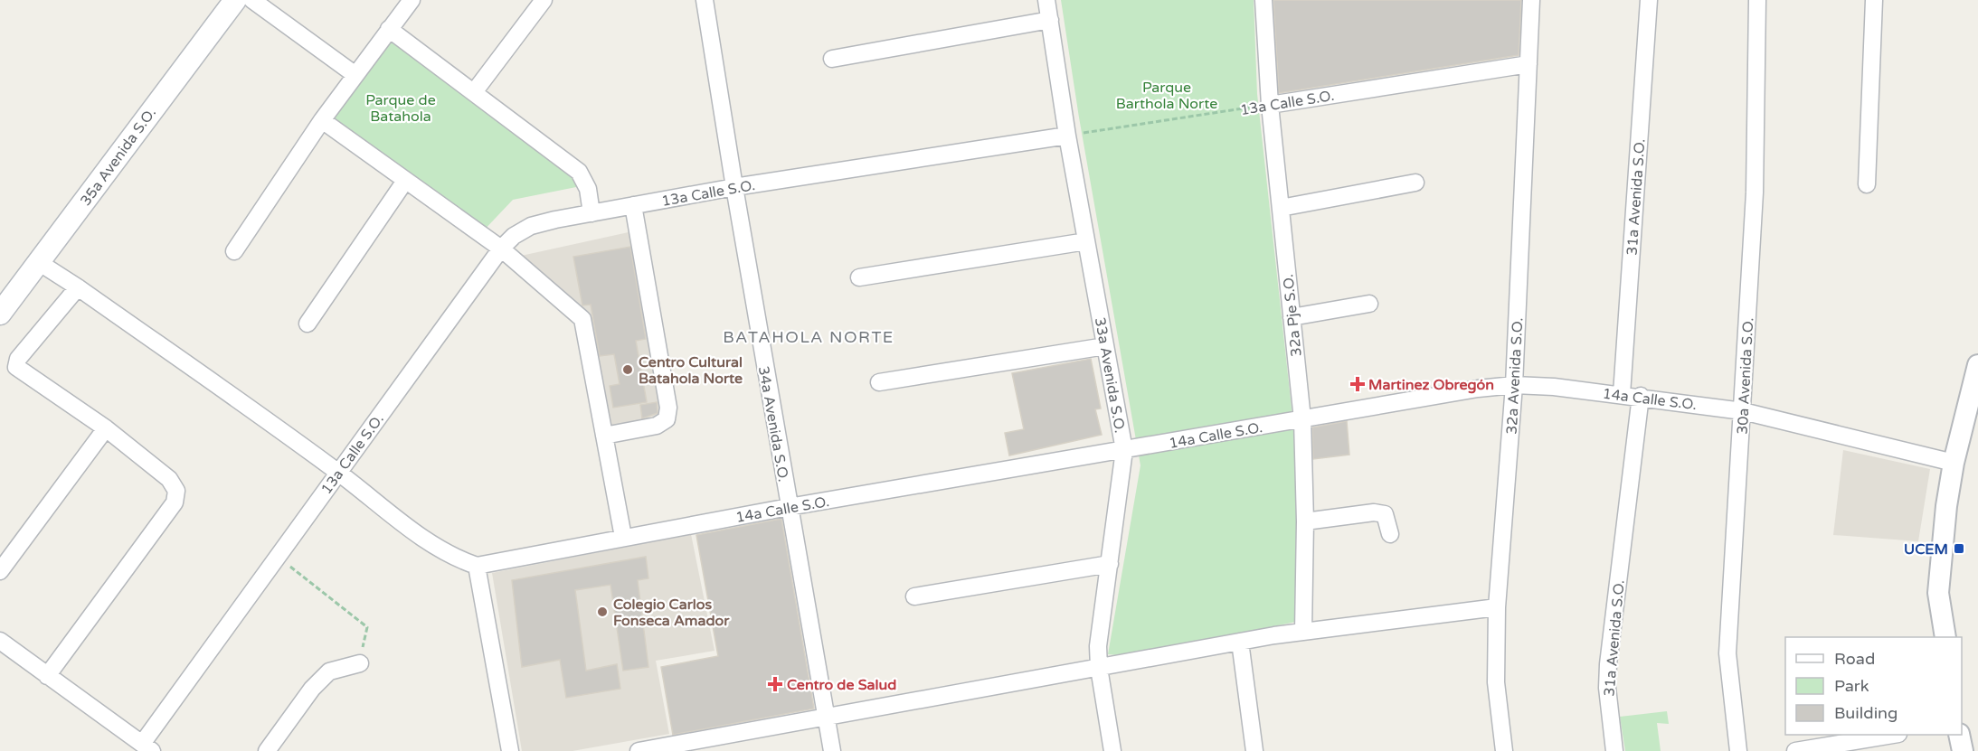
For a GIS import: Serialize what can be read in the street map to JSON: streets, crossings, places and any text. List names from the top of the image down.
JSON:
{
  "streets": {
    "main road": ["35a Avenida S.O."],
    "street": [
      "13a Calle S.O.",
      "31a Avenida S.O.",
      "32a Pje S.O.",
      "33a Avenida S.O.",
      "32a Avenida S.O.",
      "30a Avenida S.O.",
      "14a Calle S.O.",
      "34a Avenida S.O."
    ]
  },
  "crossings": [
    ["13a Calle S.O.", "32a Pje S.O."],
    ["13a Calle S.O.", "33a Avenida S.O."],
    ["13a Calle S.O.", "32a Avenida S.O."],
    ["13a Calle S.O.", "34a Avenida S.O."],
    ["31a Avenida S.O.", "14a Calle S.O."],
    ["32a Pje S.O.", "14a Calle S.O."],
    ["33a Avenida S.O.", "14a Calle S.O."],
    ["32a Avenida S.O.", "14a Calle S.O."],
    ["30a Avenida S.O.", "14a Calle S.O."],
    ["14a Calle S.O.", "34a Avenida S.O."]
  ],
  "districts": ["BATAHOLA NORTE"],
  "parks": ["Parque Barthola Norte", "Parque de Batahola"],
  "places": {
    "other": ["Centro Cultural Batahola Norte", "Colegio Carlos Fonseca Amador"],
    "health": ["Martinez Obregón", "Centro de Salud"],
    "transit": ["UCEM"]
  },
  "legend": ["Road", "Park", "Building"]
}
